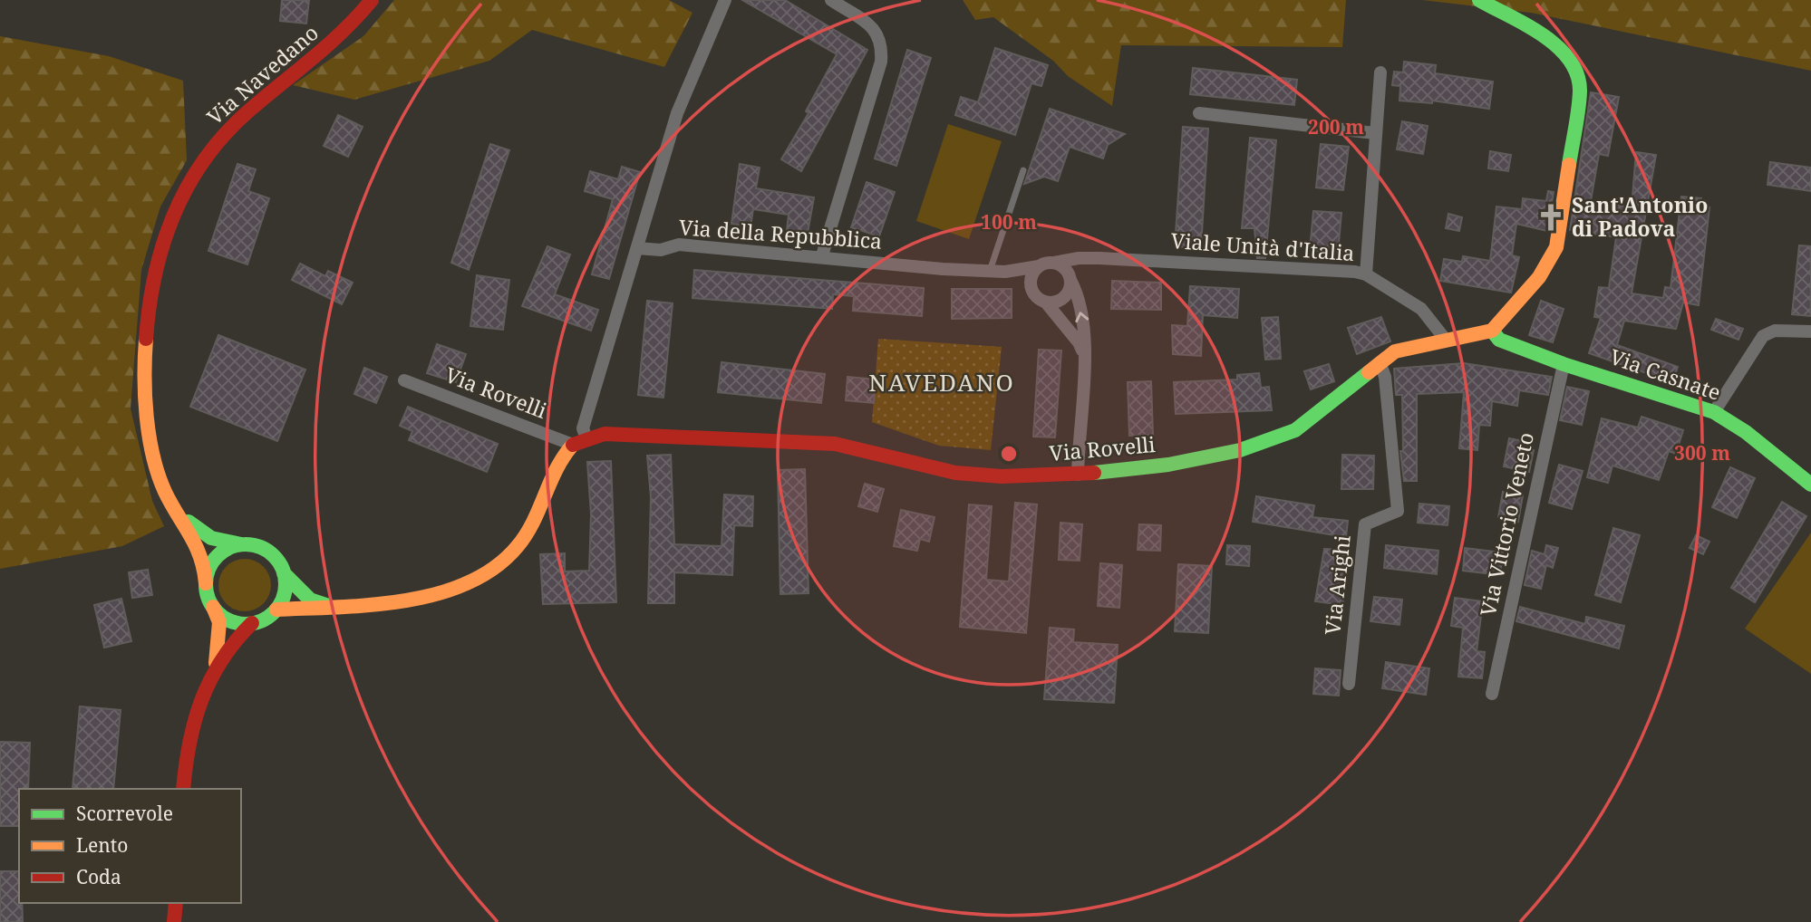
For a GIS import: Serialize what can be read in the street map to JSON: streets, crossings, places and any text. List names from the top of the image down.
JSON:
{
  "streets": {
    "street": [
      "Via Navedano",
      "Via della Repubblica",
      "Viale Unità d'Italia",
      "Via Casnate",
      "Via Rovelli",
      "Via Vittorio Veneto",
      "Via Arighi"
    ]
  },
  "crossings": [
    ["Viale Unità d'Italia", "Via Rovelli"],
    ["Via Casnate", "Via Rovelli"],
    ["Via Casnate", "Via Vittorio Veneto"],
    ["Via Rovelli", "Via Arighi"]
  ],
  "districts": ["NAVEDANO"],
  "places": {
    "church": ["Sant'Antonio di Padova"]
  },
  "legend": ["Scorrevole", "Lento", "Coda"],
  "rings": ["200 m", "100 m", "300 m"]
}
